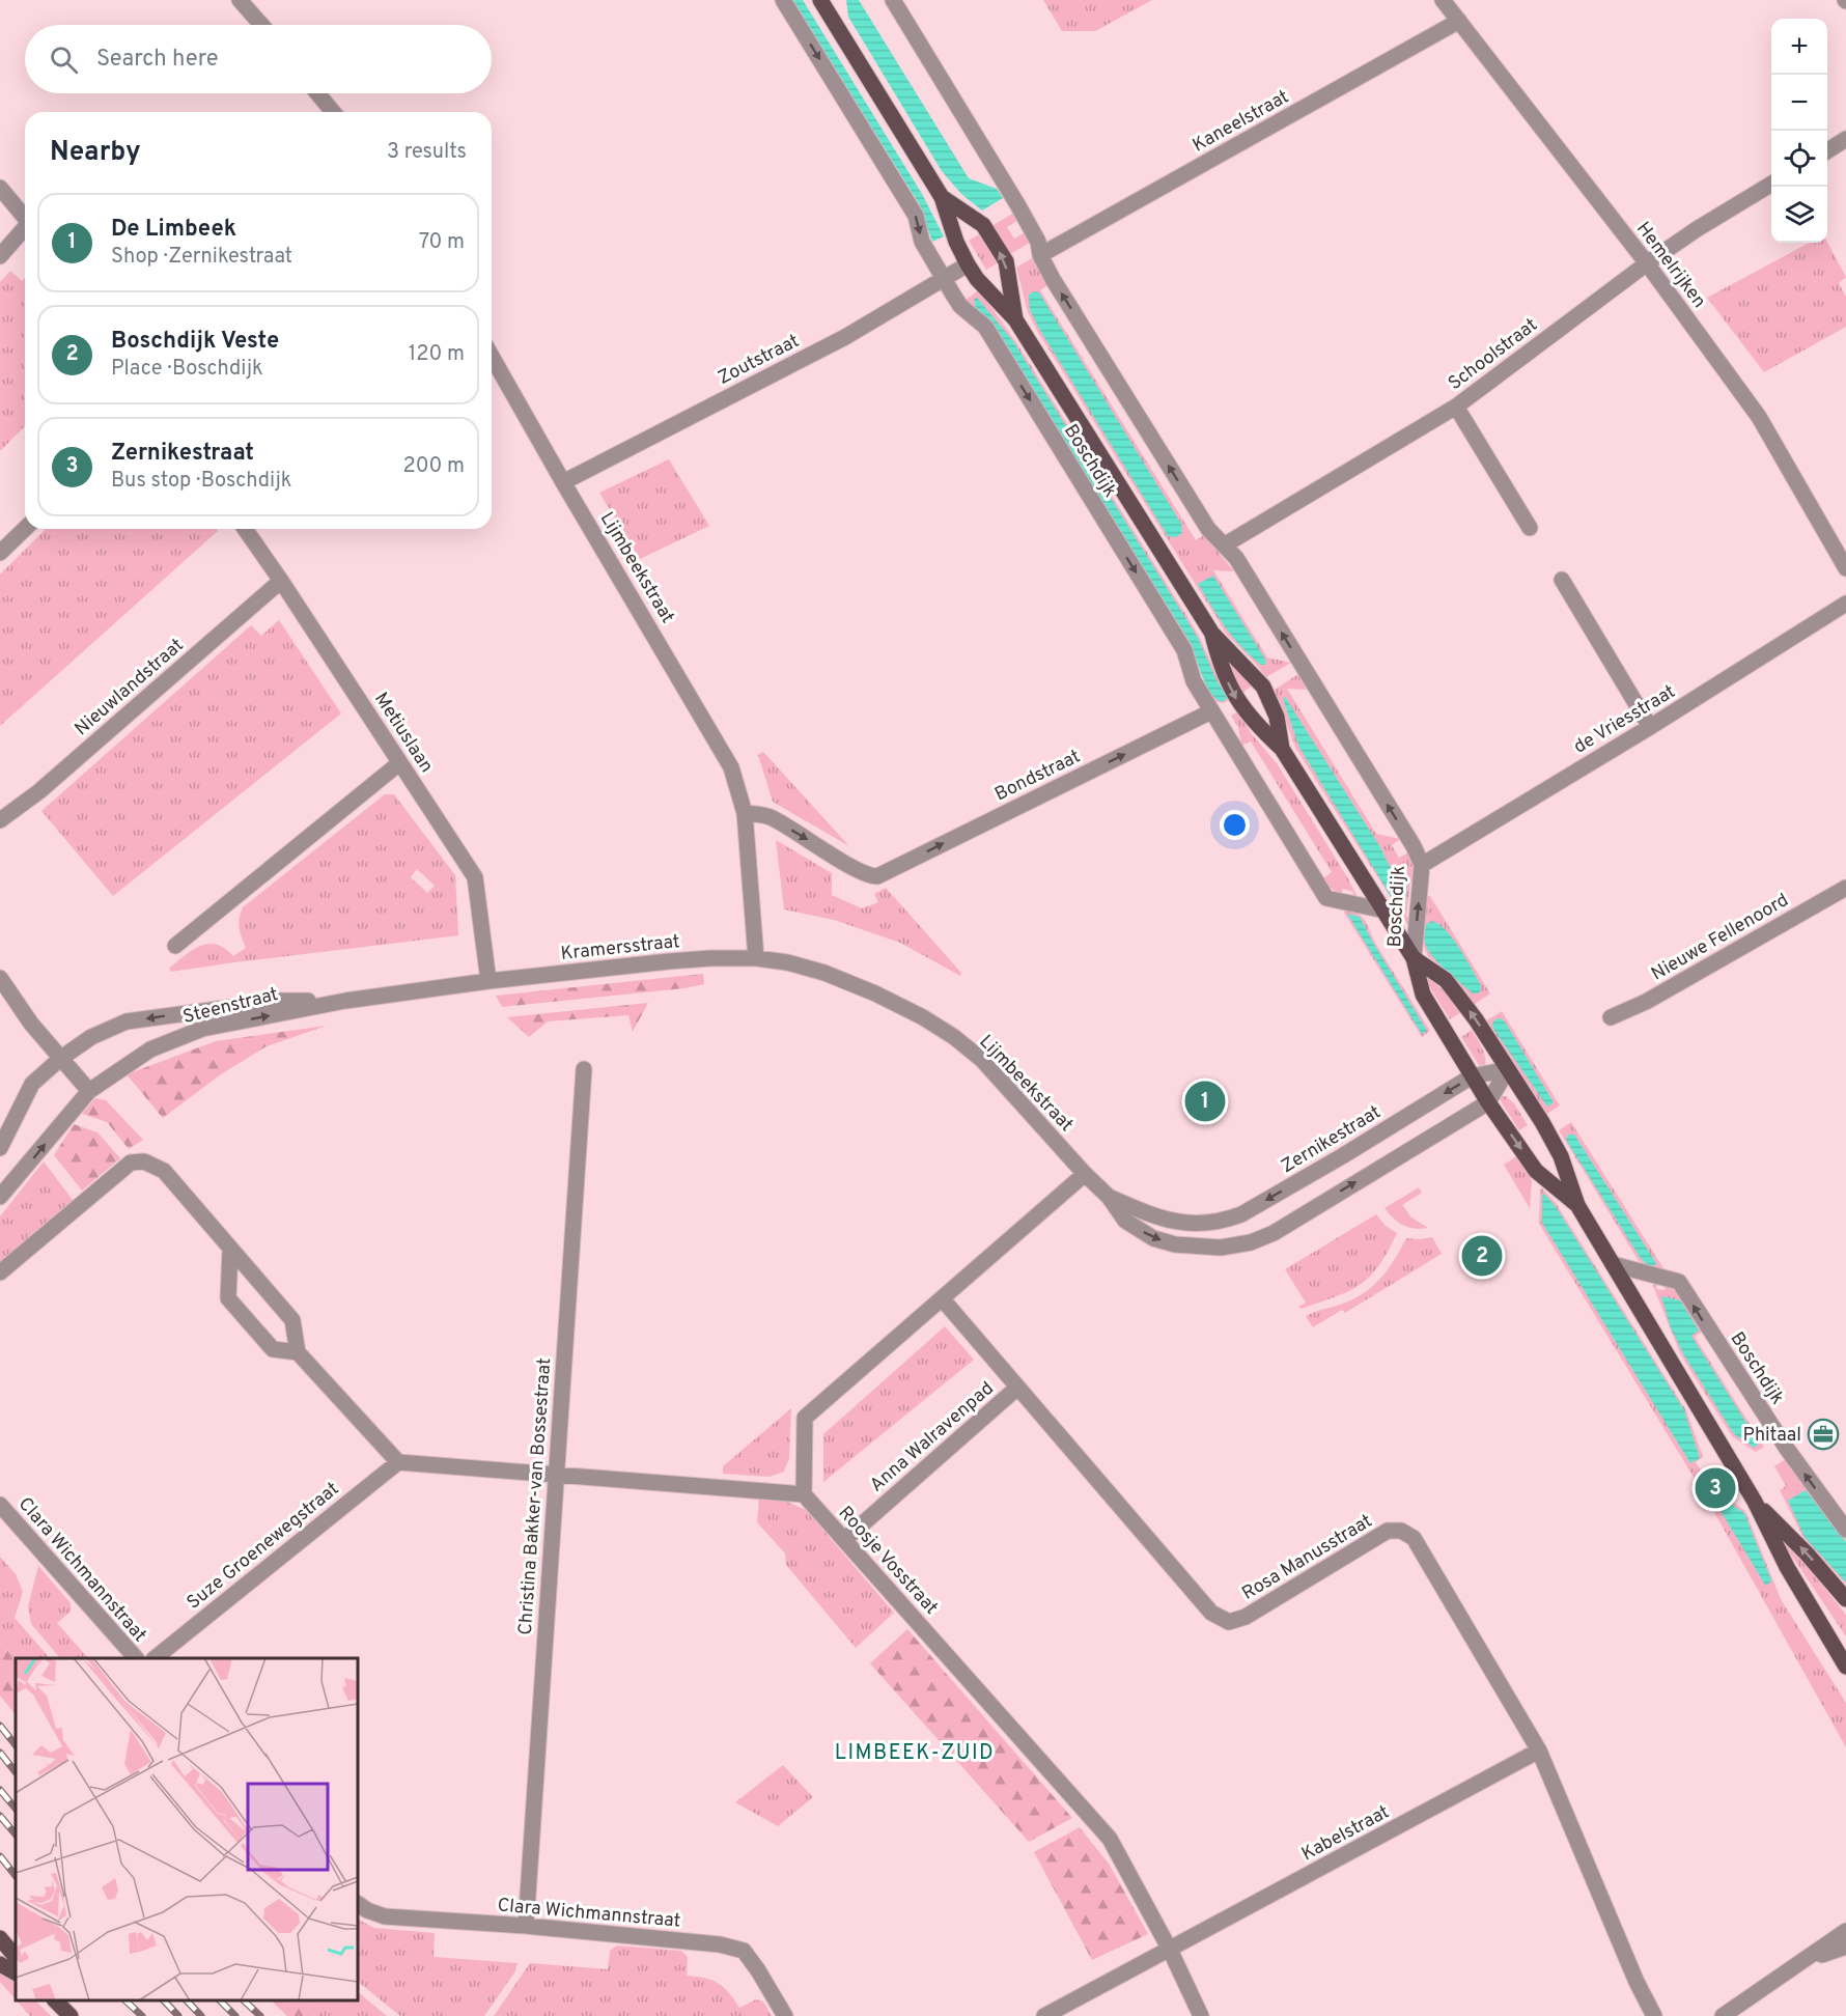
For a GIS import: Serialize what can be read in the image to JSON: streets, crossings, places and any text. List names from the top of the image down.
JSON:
{
  "streets": {
    "main road": ["Boschdijk"],
    "street": [
      "Kaneelstraat",
      "Hemelrijken",
      "Schoolstraat",
      "Zoutstraat",
      "Lijmbeekstraat",
      "Nieuwlandstraat",
      "de Vriesstraat",
      "Metiuslaan",
      "Bondstraat",
      "Nieuwe Fellenoord",
      "Kramersstraat",
      "Steenstraat",
      "Zernikestraat",
      "Anna Walravenpad",
      "Christina Bakker-van Bossestraat",
      "Suze Groenewegstraat",
      "Rosa Manusstraat",
      "Roosje Vosstraat",
      "Clara Wichmannstraat",
      "Kabelstraat"
    ]
  },
  "crossings": [
    ["Kaneelstraat", "Hemelrijken"],
    ["Kaneelstraat", "Boschdijk"],
    ["Hemelrijken", "Schoolstraat"],
    ["Schoolstraat", "Boschdijk"],
    ["Zoutstraat", "Boschdijk"],
    ["Zoutstraat", "Lijmbeekstraat"],
    ["Boschdijk", "de Vriesstraat"],
    ["Boschdijk", "Bondstraat"],
    ["Boschdijk", "Zernikestraat"],
    ["Lijmbeekstraat", "Bondstraat"],
    ["Lijmbeekstraat", "Kramersstraat"],
    ["Lijmbeekstraat", "Zernikestraat"],
    ["Nieuwlandstraat", "Metiuslaan"],
    ["Metiuslaan", "Kramersstraat"],
    ["Metiuslaan", "Steenstraat"],
    ["Kramersstraat", "Steenstraat"],
    ["Anna Walravenpad", "Rosa Manusstraat"],
    ["Anna Walravenpad", "Roosje Vosstraat"],
    ["Christina Bakker-van Bossestraat", "Clara Wichmannstraat"],
    ["Rosa Manusstraat", "Kabelstraat"],
    ["Roosje Vosstraat", "Kabelstraat"]
  ],
  "one_way": ["Bondstraat"],
  "districts": ["LIMBEEK-ZUID"],
  "places": {
    "office": ["Phitaal"]
  },
  "page": {
    "map_buttons": ["+", "−"],
    "search": "Search here",
    "heading": ["Nearby", "3 results"],
    "list": [
      {
        "mark": "1",
        "name": "De Limbeek",
        "note": "Shop · Zernikestraat",
        "value": "70 m"
      },
      {
        "mark": "2",
        "name": "Boschdijk Veste",
        "note": "Place · Boschdijk",
        "value": "120 m"
      },
      {
        "mark": "3",
        "name": "Zernikestraat",
        "note": "Bus stop · Boschdijk",
        "value": "200 m"
      }
    ],
    "pins": ["1", "2", "3"]
  }
}
